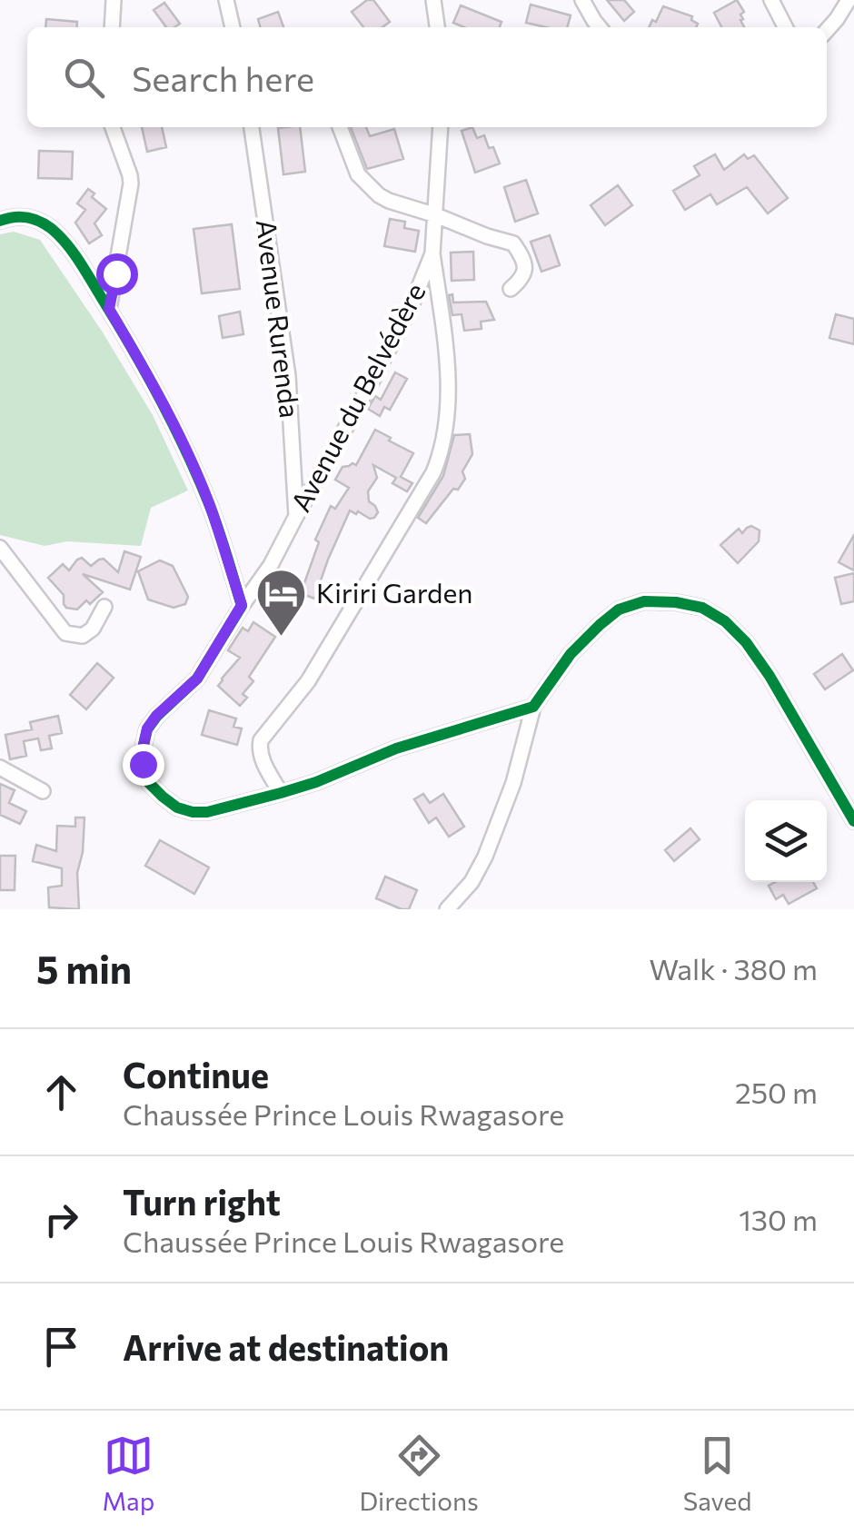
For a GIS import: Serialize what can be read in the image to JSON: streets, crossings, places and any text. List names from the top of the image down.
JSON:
{
  "streets": {
    "street": ["Avenue Rurenda", "Avenue du Belvédère"]
  },
  "crossings": [
    ["Avenue Rurenda", "Avenue du Belvédère"]
  ],
  "places": {
    "hotel": ["Kiriri Garden"]
  },
  "page": {
    "search": "Search here",
    "heading": ["5 min", "Walk · 380 m"],
    "list": [
      ["Continue", "Chaussée Prince Louis Rwagasore", "250 m"],
      ["Turn right", "Chaussée Prince Louis Rwagasore", "130 m"],
      "Arrive at destination"
    ],
    "nav": ["Map", "Directions", "Saved"]
  }
}
